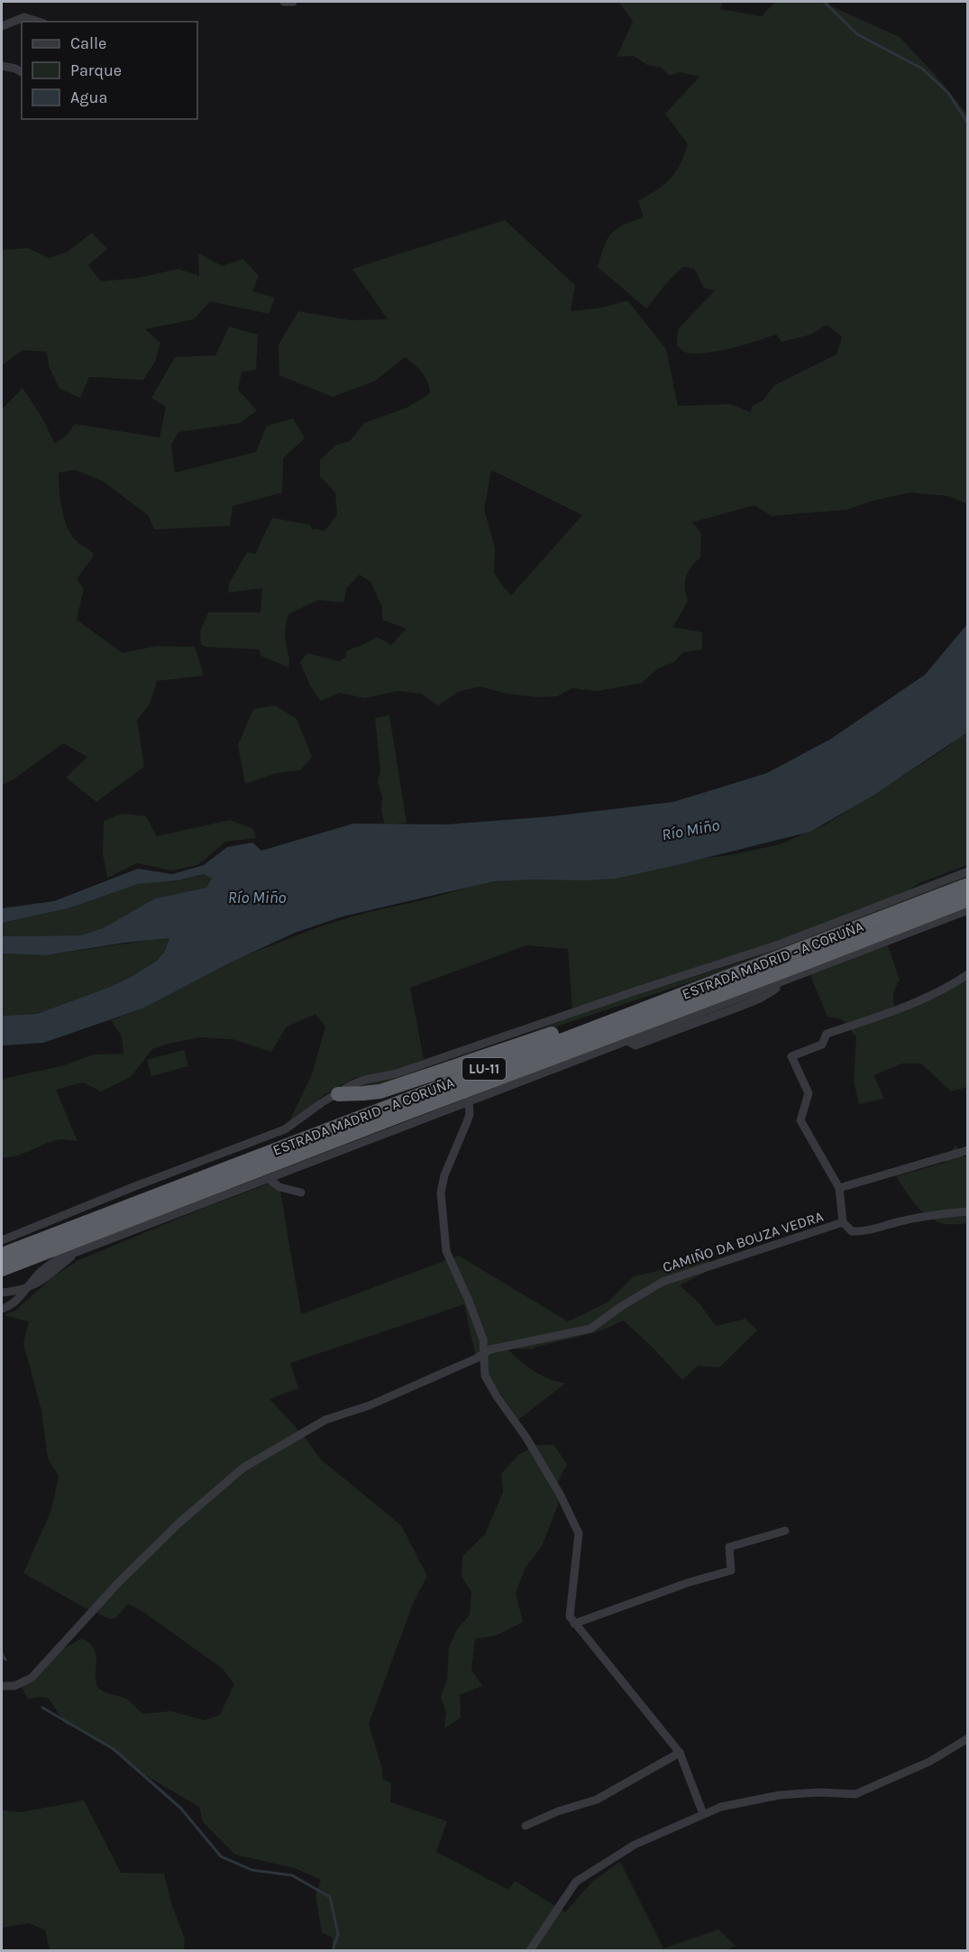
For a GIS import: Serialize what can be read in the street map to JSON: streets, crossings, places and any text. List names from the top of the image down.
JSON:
{
  "streets": {
    "highway": ["ESTRADA MADRID - A CORUÑA", "LU-11"],
    "street": ["CAMIÑO DA BOUZA VEDRA"]
  },
  "water": ["Río Miño"],
  "legend": ["Calle", "Parque", "Agua"]
}
